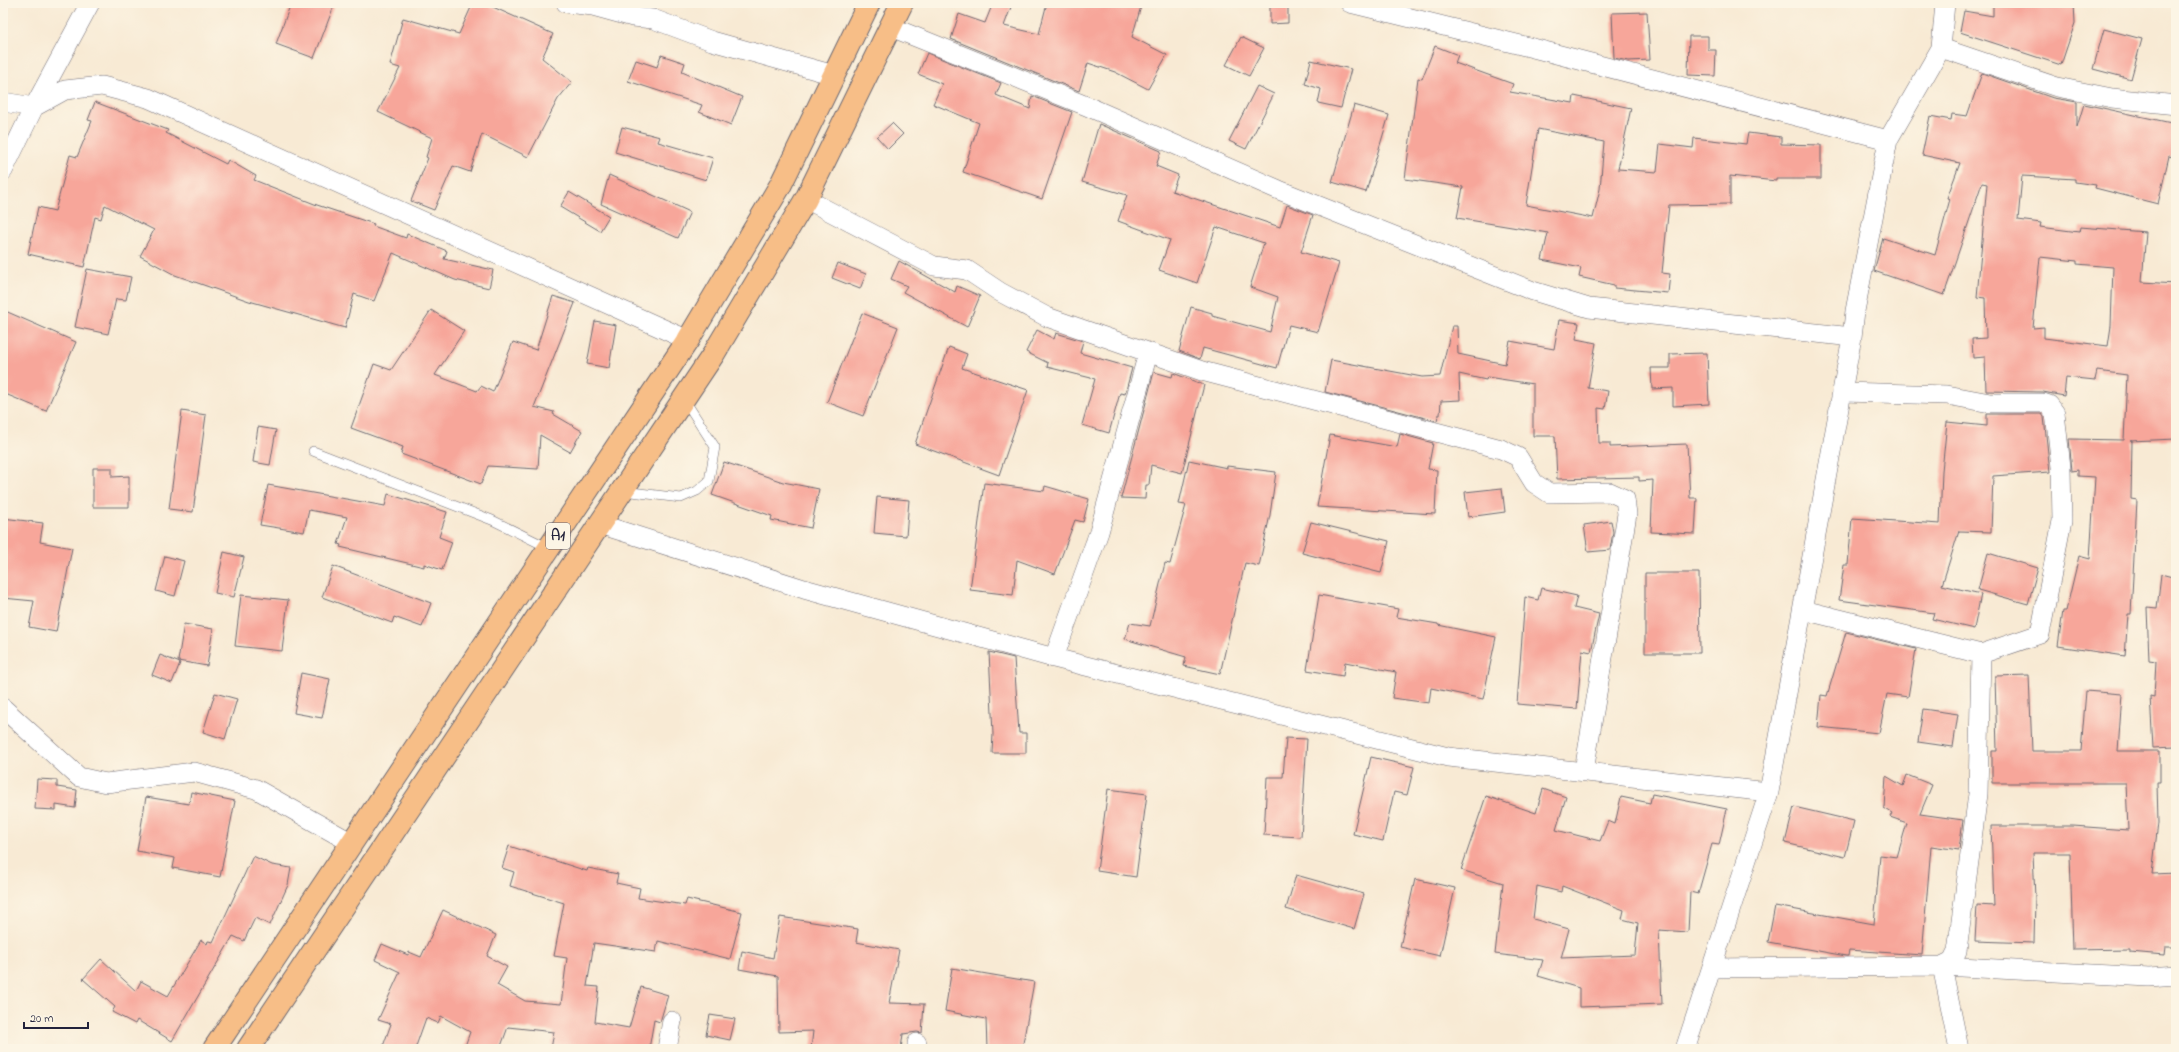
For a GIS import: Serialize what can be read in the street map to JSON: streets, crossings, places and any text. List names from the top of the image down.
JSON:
{
  "streets": {
    "highway": ["A1"]
  },
  "scale_bar": "20 m"
}
